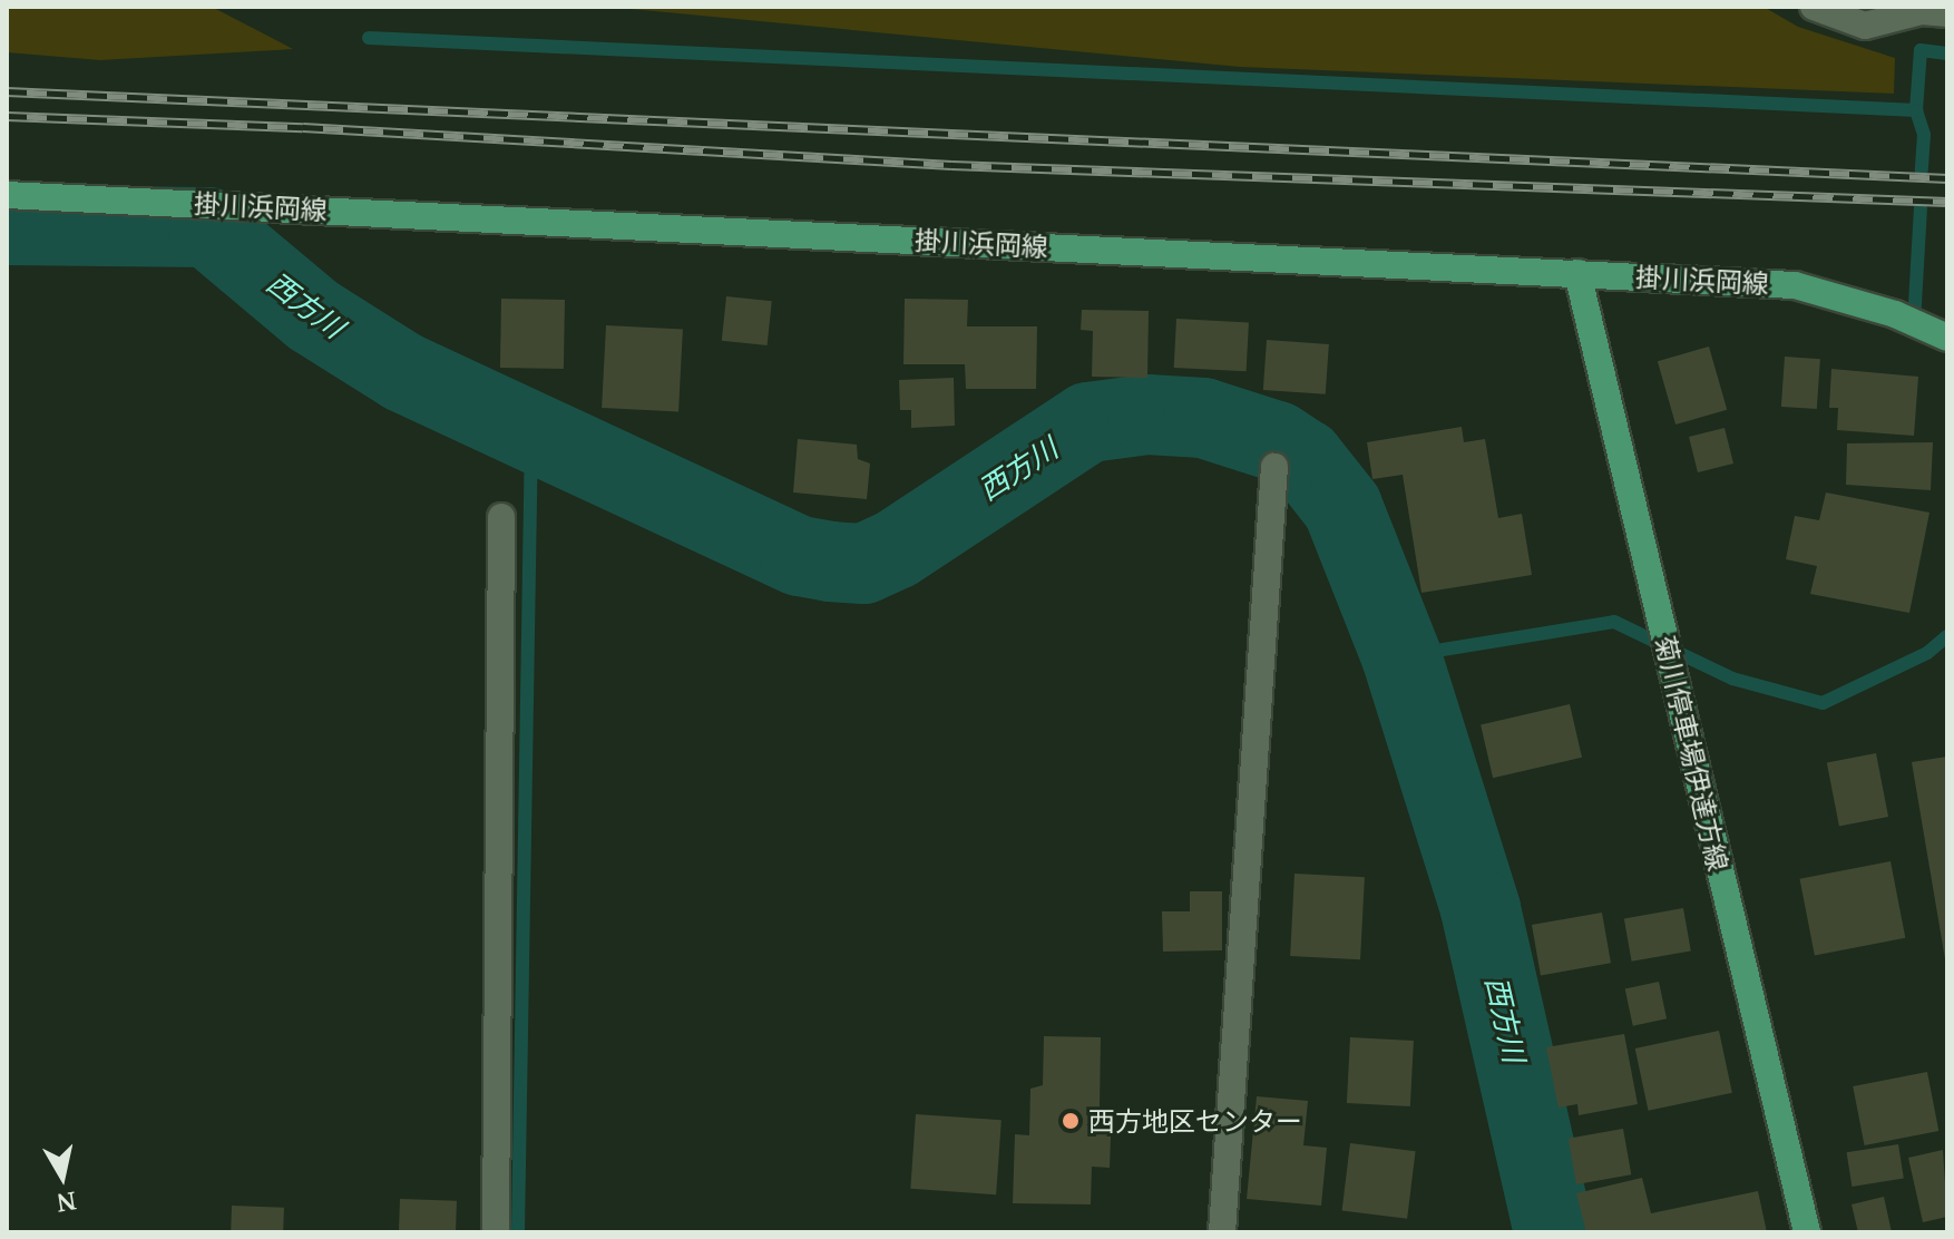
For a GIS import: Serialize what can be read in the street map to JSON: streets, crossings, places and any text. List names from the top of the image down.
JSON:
{
  "streets": {
    "main road": ["掛川浜岡線", "菊川停車場伊達方線"]
  },
  "crossings": [
    ["掛川浜岡線", "菊川停車場伊達方線"]
  ],
  "water": ["西方川"],
  "places": ["西方地区センター"],
  "north": "bottom"
}
